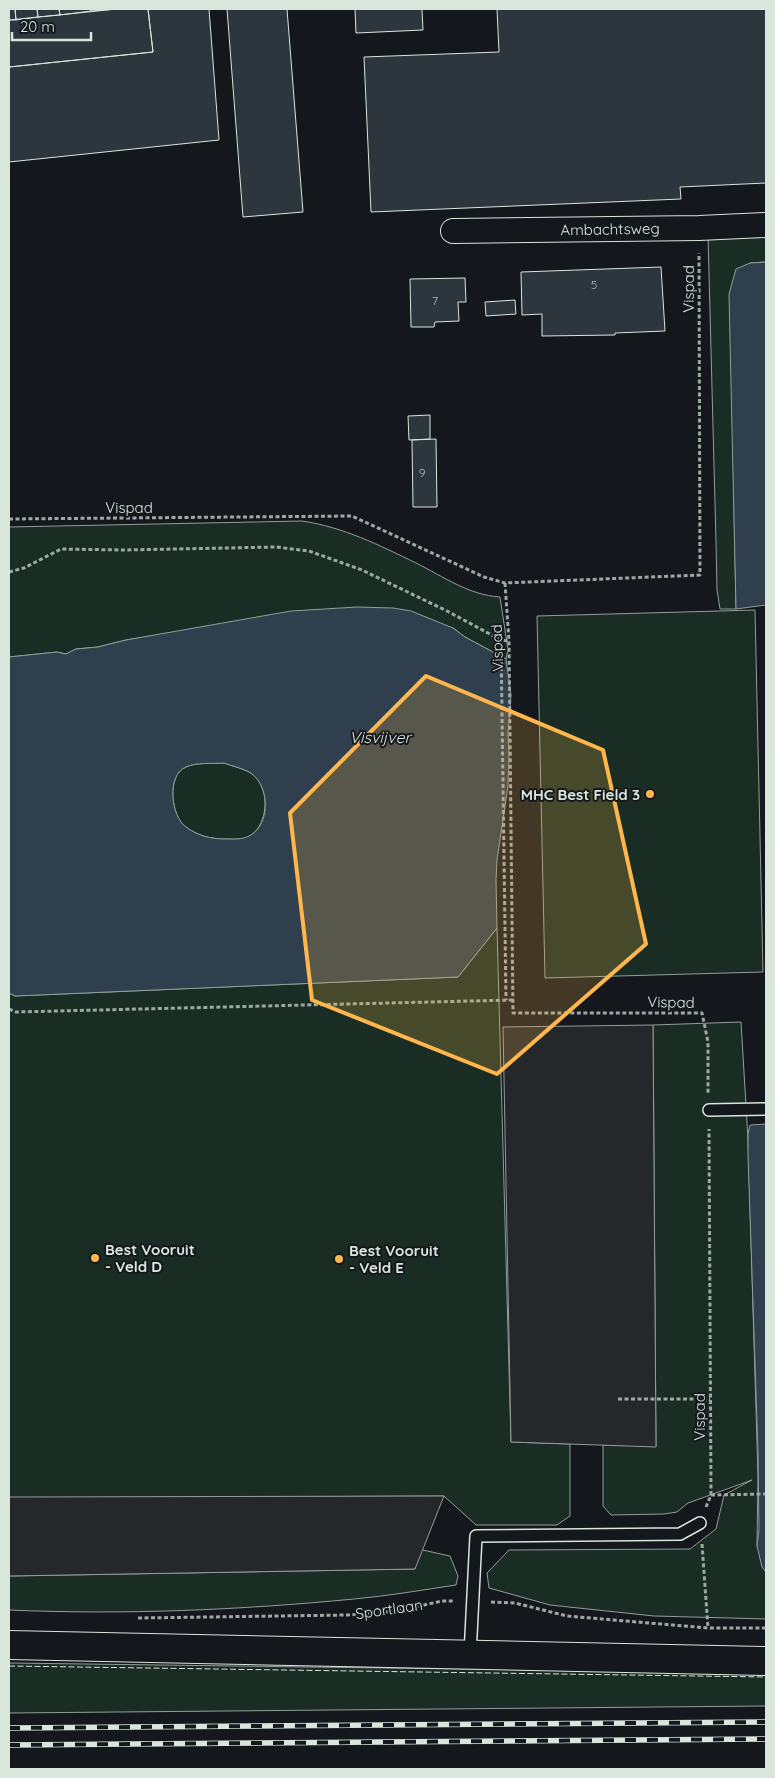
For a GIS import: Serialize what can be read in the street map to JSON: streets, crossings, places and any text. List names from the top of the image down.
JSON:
{
  "streets": {
    "street": ["Ambachtsweg"],
    "path": ["Vispad", "Sportlaan"]
  },
  "crossings": [
    ["Ambachtsweg", "Vispad"],
    ["Vispad", "Sportlaan"]
  ],
  "water": ["Visvijver"],
  "places": ["MHC Best Field 3", "Best Vooruit - Veld D", "Best Vooruit - Veld E"],
  "house_numbers": ["5", "7", "9"],
  "scale_bar": "20 m"
}
